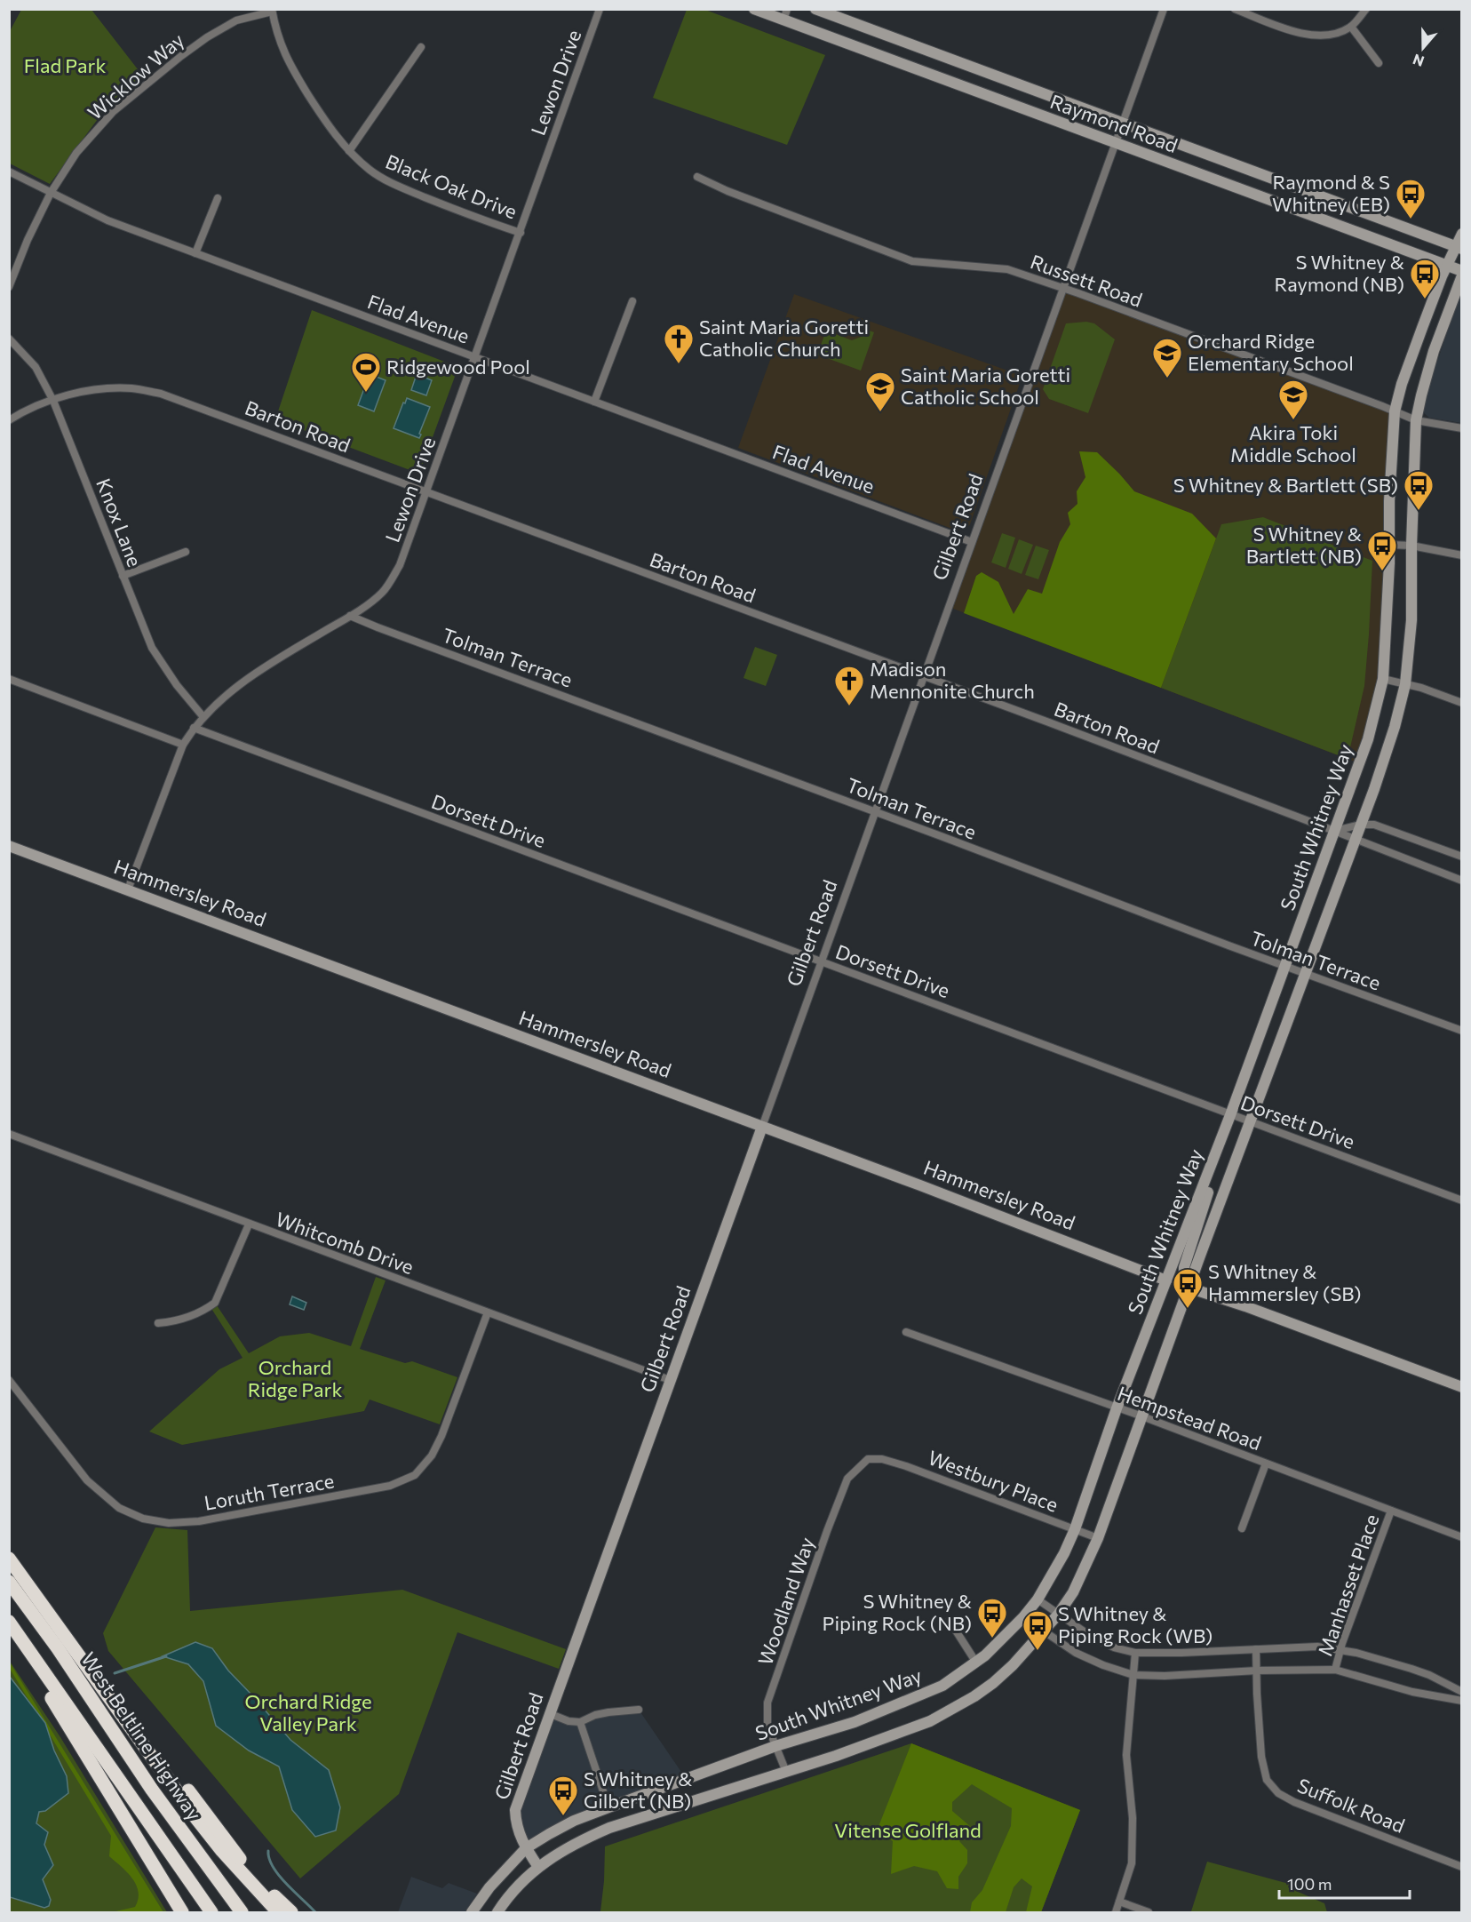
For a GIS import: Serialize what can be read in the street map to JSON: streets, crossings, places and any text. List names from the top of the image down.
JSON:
{
  "streets": {
    "highway": ["West Beltline Highway"],
    "main road": [
      "Raymond Road",
      "Gilbert Road",
      "South Whitney Way",
      "Hammersley Road"
    ],
    "street": [
      "Wicklow Way",
      "Lewon Drive",
      "Black Oak Drive",
      "Russett Road",
      "Flad Avenue",
      "Barton Road",
      "Knox Lane",
      "Tolman Terrace",
      "Dorsett Drive",
      "Whitcomb Drive",
      "Hempstead Road",
      "Westbury Place",
      "Loruth Terrace",
      "Manhasset Place",
      "Woodland Way",
      "Suffolk Road"
    ]
  },
  "crossings": [
    ["Wicklow Way", "Black Oak Drive"],
    ["Wicklow Way", "Flad Avenue"],
    ["Lewon Drive", "Black Oak Drive"],
    ["Lewon Drive", "Flad Avenue"],
    ["Lewon Drive", "Barton Road"],
    ["Lewon Drive", "Knox Lane"],
    ["Lewon Drive", "Tolman Terrace"],
    ["Lewon Drive", "Dorsett Drive"],
    ["Lewon Drive", "Hammersley Road"],
    ["Raymond Road", "Gilbert Road"],
    ["Raymond Road", "South Whitney Way"],
    ["Russett Road", "Gilbert Road"],
    ["Russett Road", "South Whitney Way"],
    ["Flad Avenue", "Gilbert Road"],
    ["Barton Road", "Knox Lane"],
    ["Barton Road", "Gilbert Road"],
    ["Barton Road", "South Whitney Way"],
    ["Gilbert Road", "Tolman Terrace"],
    ["Gilbert Road", "Dorsett Drive"],
    ["Gilbert Road", "South Whitney Way"],
    ["Gilbert Road", "Hammersley Road"],
    ["Gilbert Road", "Whitcomb Drive"],
    ["Tolman Terrace", "South Whitney Way"],
    ["Dorsett Drive", "South Whitney Way"],
    ["South Whitney Way", "Hammersley Road"],
    ["South Whitney Way", "Hempstead Road"],
    ["South Whitney Way", "Westbury Place"],
    ["South Whitney Way", "Woodland Way"],
    ["Whitcomb Drive", "Loruth Terrace"],
    ["Hempstead Road", "Manhasset Place"],
    ["Westbury Place", "Woodland Way"]
  ],
  "parks": [
    "Flad Park",
    "Orchard Ridge Park",
    "Orchard Ridge Valley Park",
    "Vitense Golfland"
  ],
  "places": {
    "bus stop": [
      "Raymond & S Whitney (EB)",
      "S Whitney & Raymond (NB)",
      "S Whitney & Bartlett (SB)",
      "S Whitney & Bartlett (NB)",
      "S Whitney & Hammersley (SB)",
      "S Whitney & Piping Rock (NB)",
      "S Whitney & Piping Rock (WB)",
      "S Whitney & Gilbert (NB)"
    ],
    "church": ["Saint Maria Goretti Catholic Church", "Madison Mennonite Church"],
    "school or university": ["Orchard Ridge Elementary School", "Saint Maria Goretti Catholic School", "Akira Toki Middle School"],
    "sports": ["Ridgewood Pool"]
  },
  "scale_bar": "100 m",
  "north": "bottom"
}
